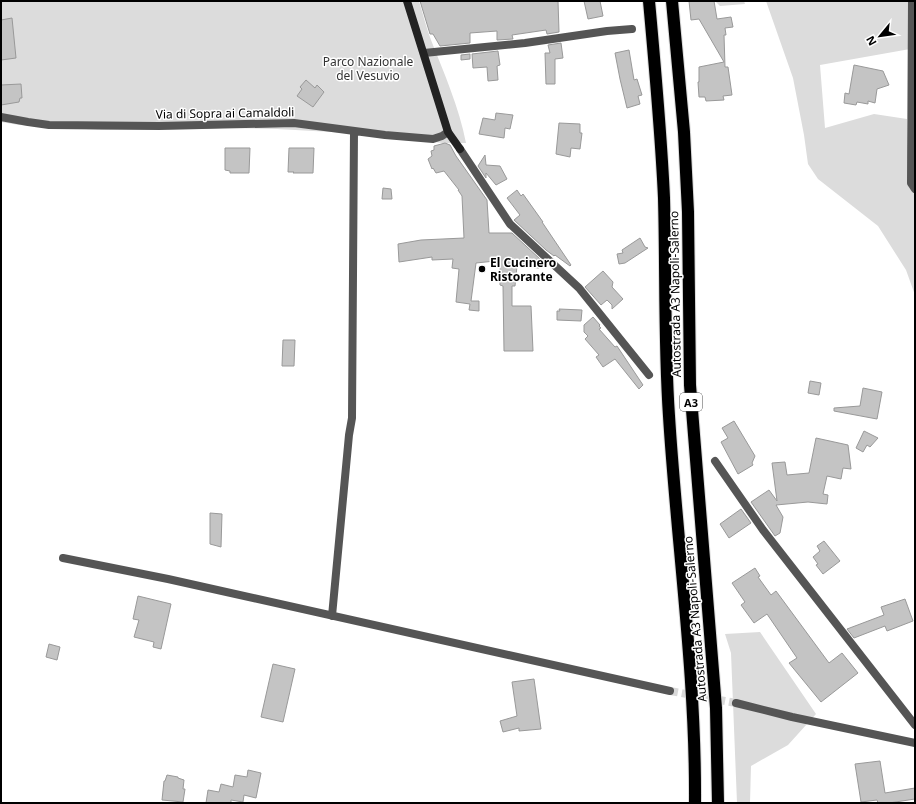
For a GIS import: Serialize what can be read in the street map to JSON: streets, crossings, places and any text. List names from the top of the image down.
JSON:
{
  "streets": {
    "highway": ["Autostrada A3 Napoli-Salerno", "A3"],
    "street": ["Via di Sopra ai Camaldoli"]
  },
  "parks": ["Parco Nazionale del Vesuvio"],
  "places": ["El Cucinero Ristorante"],
  "north": "bottom left"
}
